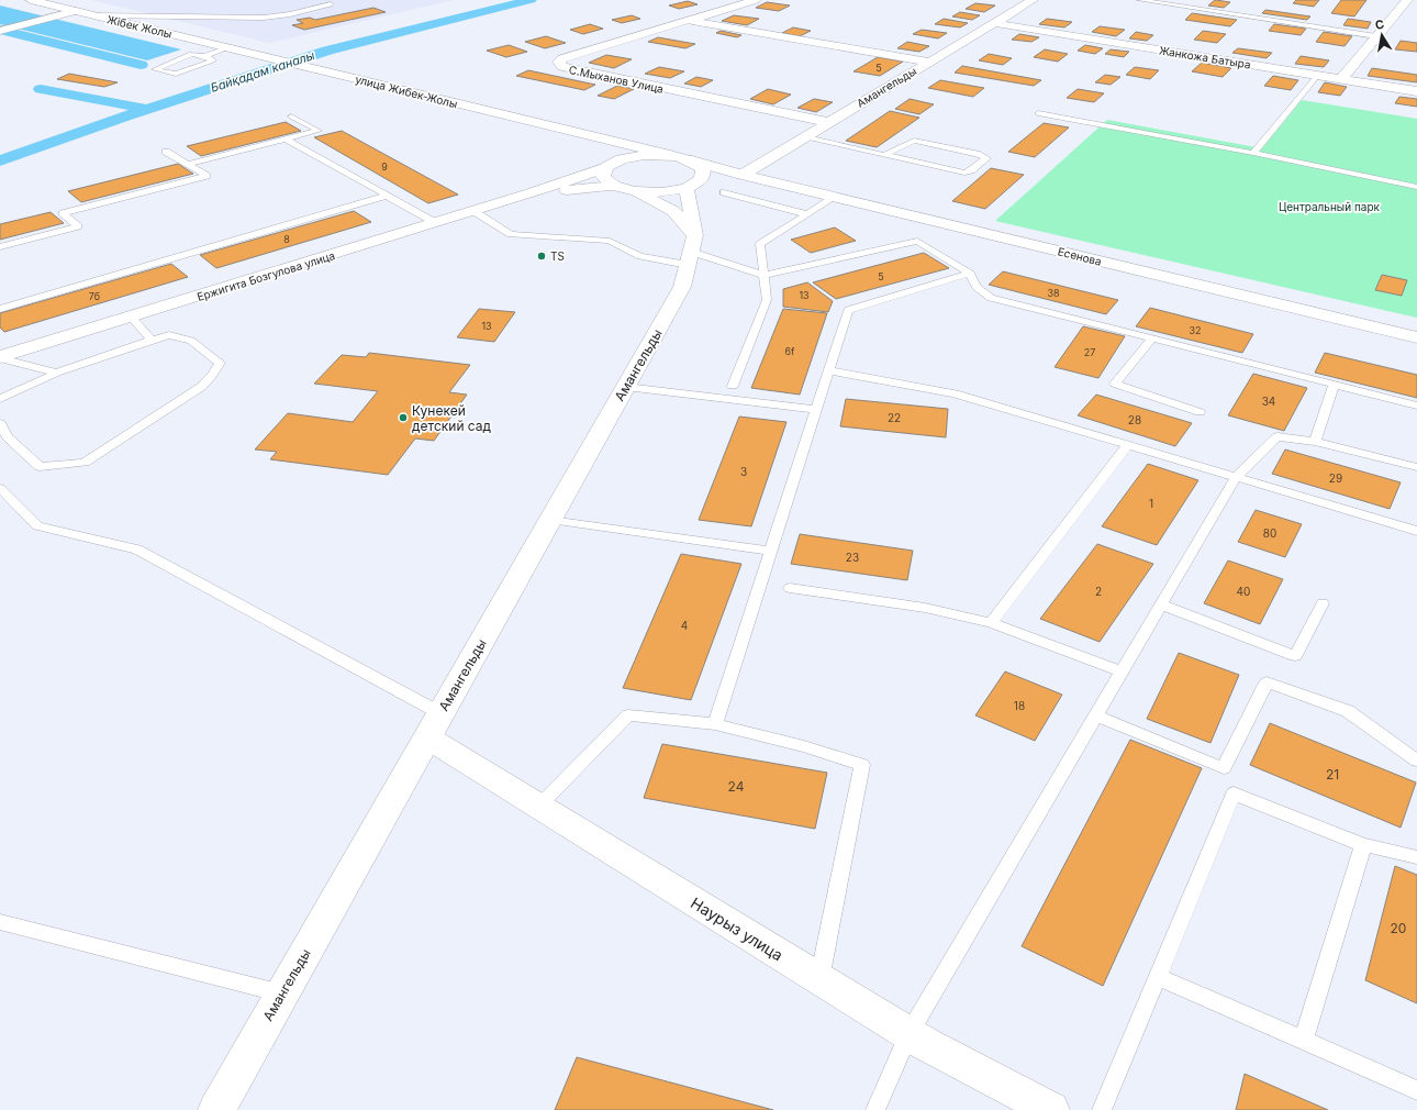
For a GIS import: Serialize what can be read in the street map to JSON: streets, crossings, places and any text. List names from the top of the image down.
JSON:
{
  "streets": {
    "street": [
      "Жібек Жолы",
      "Жанкожа Батыра",
      "С.Мыханов Улица",
      "Амангельды",
      "улица Жибек-Жолы",
      "Есенова",
      "Ержигита Бозгулова улица",
      "Наурыз улица"
    ]
  },
  "crossings": [
    ["Жібек Жолы", "улица Жибек-Жолы"],
    ["Жанкожа Батыра", "Амангельды"],
    ["С.Мыханов Улица", "Амангельды"],
    ["Амангельды", "Есенова"],
    ["Амангельды", "Наурыз улица"],
    ["улица Жибек-Жолы", "Есенова"]
  ],
  "water": ["Байқадам каналы"],
  "parks": ["Центральный парк"],
  "places": ["TS", "Кунекей детский сад"],
  "house_numbers": [
    "5",
    "9",
    "8",
    "5",
    "38",
    "13",
    "7б",
    "13",
    "32",
    "6f",
    "27",
    "34",
    "22",
    "28",
    "3",
    "29",
    "1",
    "80",
    "23",
    "2",
    "40",
    "4",
    "18",
    "21",
    "24",
    "20"
  ],
  "north": "top"
}
